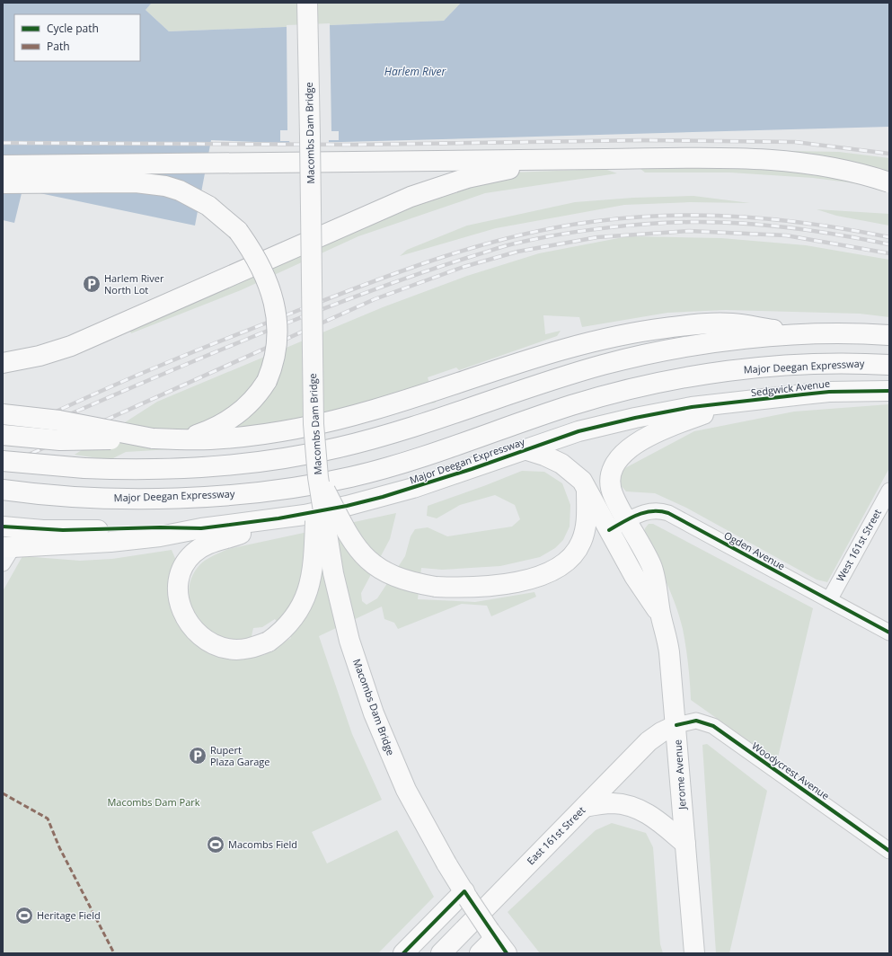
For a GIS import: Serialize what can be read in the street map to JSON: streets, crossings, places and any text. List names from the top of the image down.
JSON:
{
  "streets": {
    "main road": [
      "Macombs Dam Bridge",
      "Major Deegan Expressway",
      "Sedgwick Avenue",
      "Jerome Avenue",
      "East 161st Street"
    ],
    "street": ["West 161st Street", "Ogden Avenue", "Woodycrest Avenue"]
  },
  "crossings": [
    ["Major Deegan Expressway", "Sedgwick Avenue"],
    ["Major Deegan Expressway", "Jerome Avenue"],
    ["Sedgwick Avenue", "Jerome Avenue"],
    ["West 161st Street", "Ogden Avenue"],
    ["Ogden Avenue", "Jerome Avenue"],
    ["Woodycrest Avenue", "Jerome Avenue"],
    ["Woodycrest Avenue", "East 161st Street"],
    ["Jerome Avenue", "East 161st Street"]
  ],
  "water": ["Harlem River"],
  "parks": ["Macombs Dam Park"],
  "places": {
    "parking": ["Harlem River North Lot", "Rupert Plaza Garage"],
    "sports": ["Macombs Field", "Heritage Field"]
  },
  "legend": ["Cycle path", "Path"]
}
